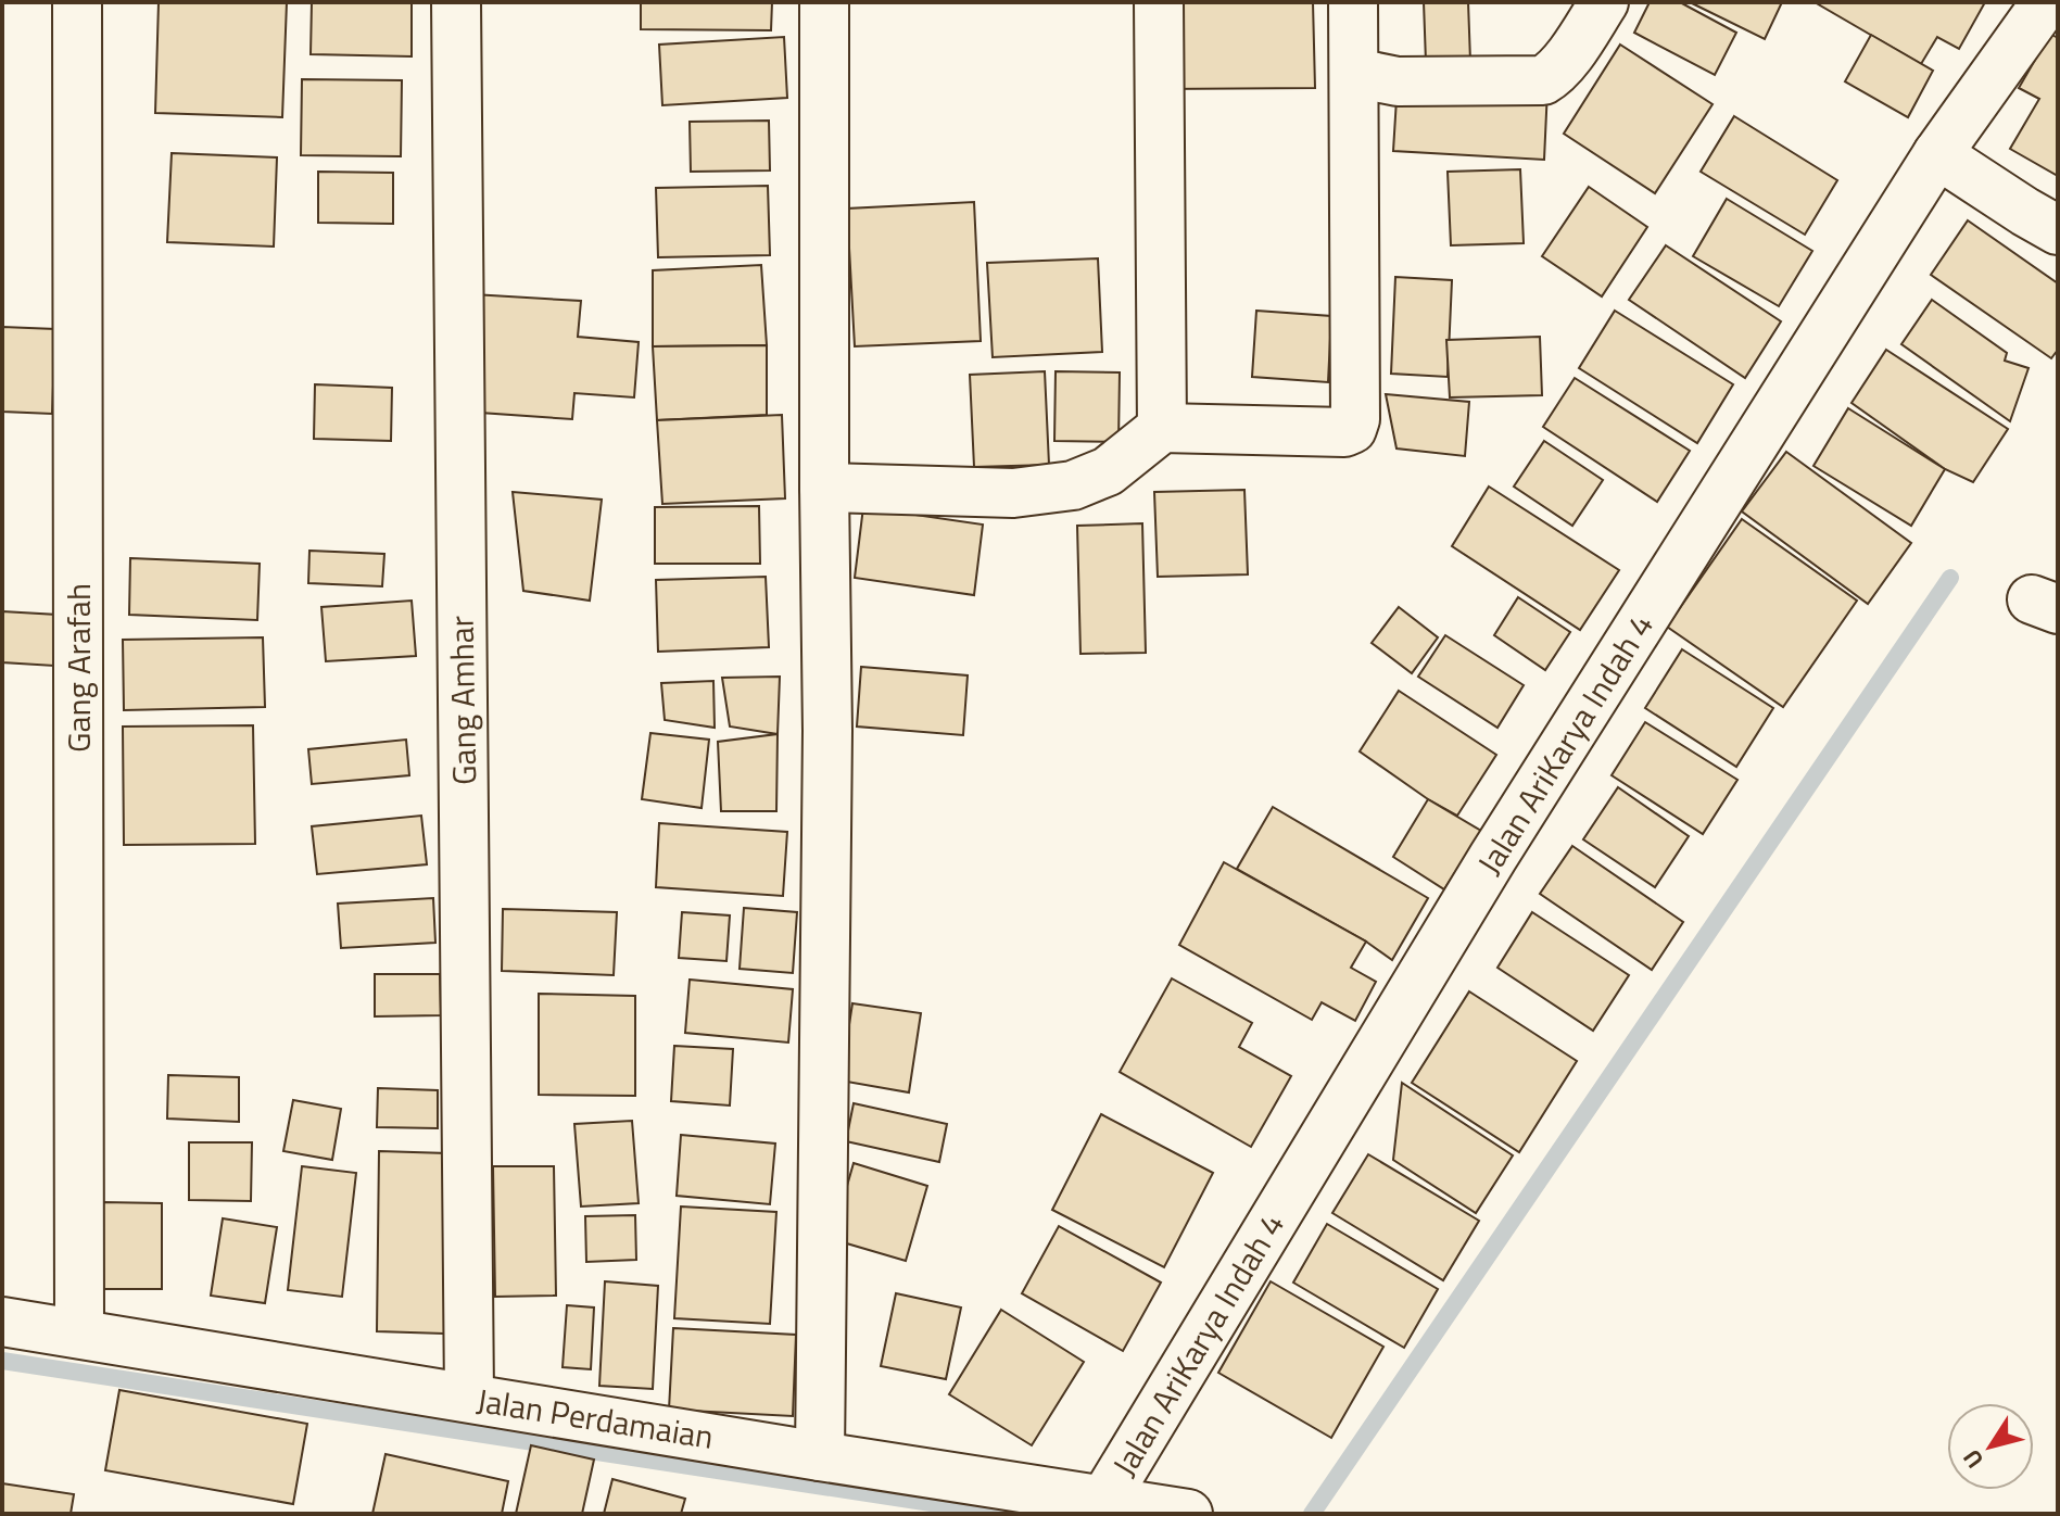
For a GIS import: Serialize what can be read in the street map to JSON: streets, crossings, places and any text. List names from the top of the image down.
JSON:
{
  "streets": {
    "street": [
      "Gang Arafah",
      "Gang Amhar",
      "Jalan AriKarya Indah 4",
      "Jalan Perdamaian"
    ]
  },
  "crossings": [
    ["Gang Arafah", "Jalan Perdamaian"],
    ["Gang Amhar", "Jalan Perdamaian"],
    ["Jalan AriKarya Indah 4", "Jalan Perdamaian"]
  ],
  "north": "bottom left"
}
